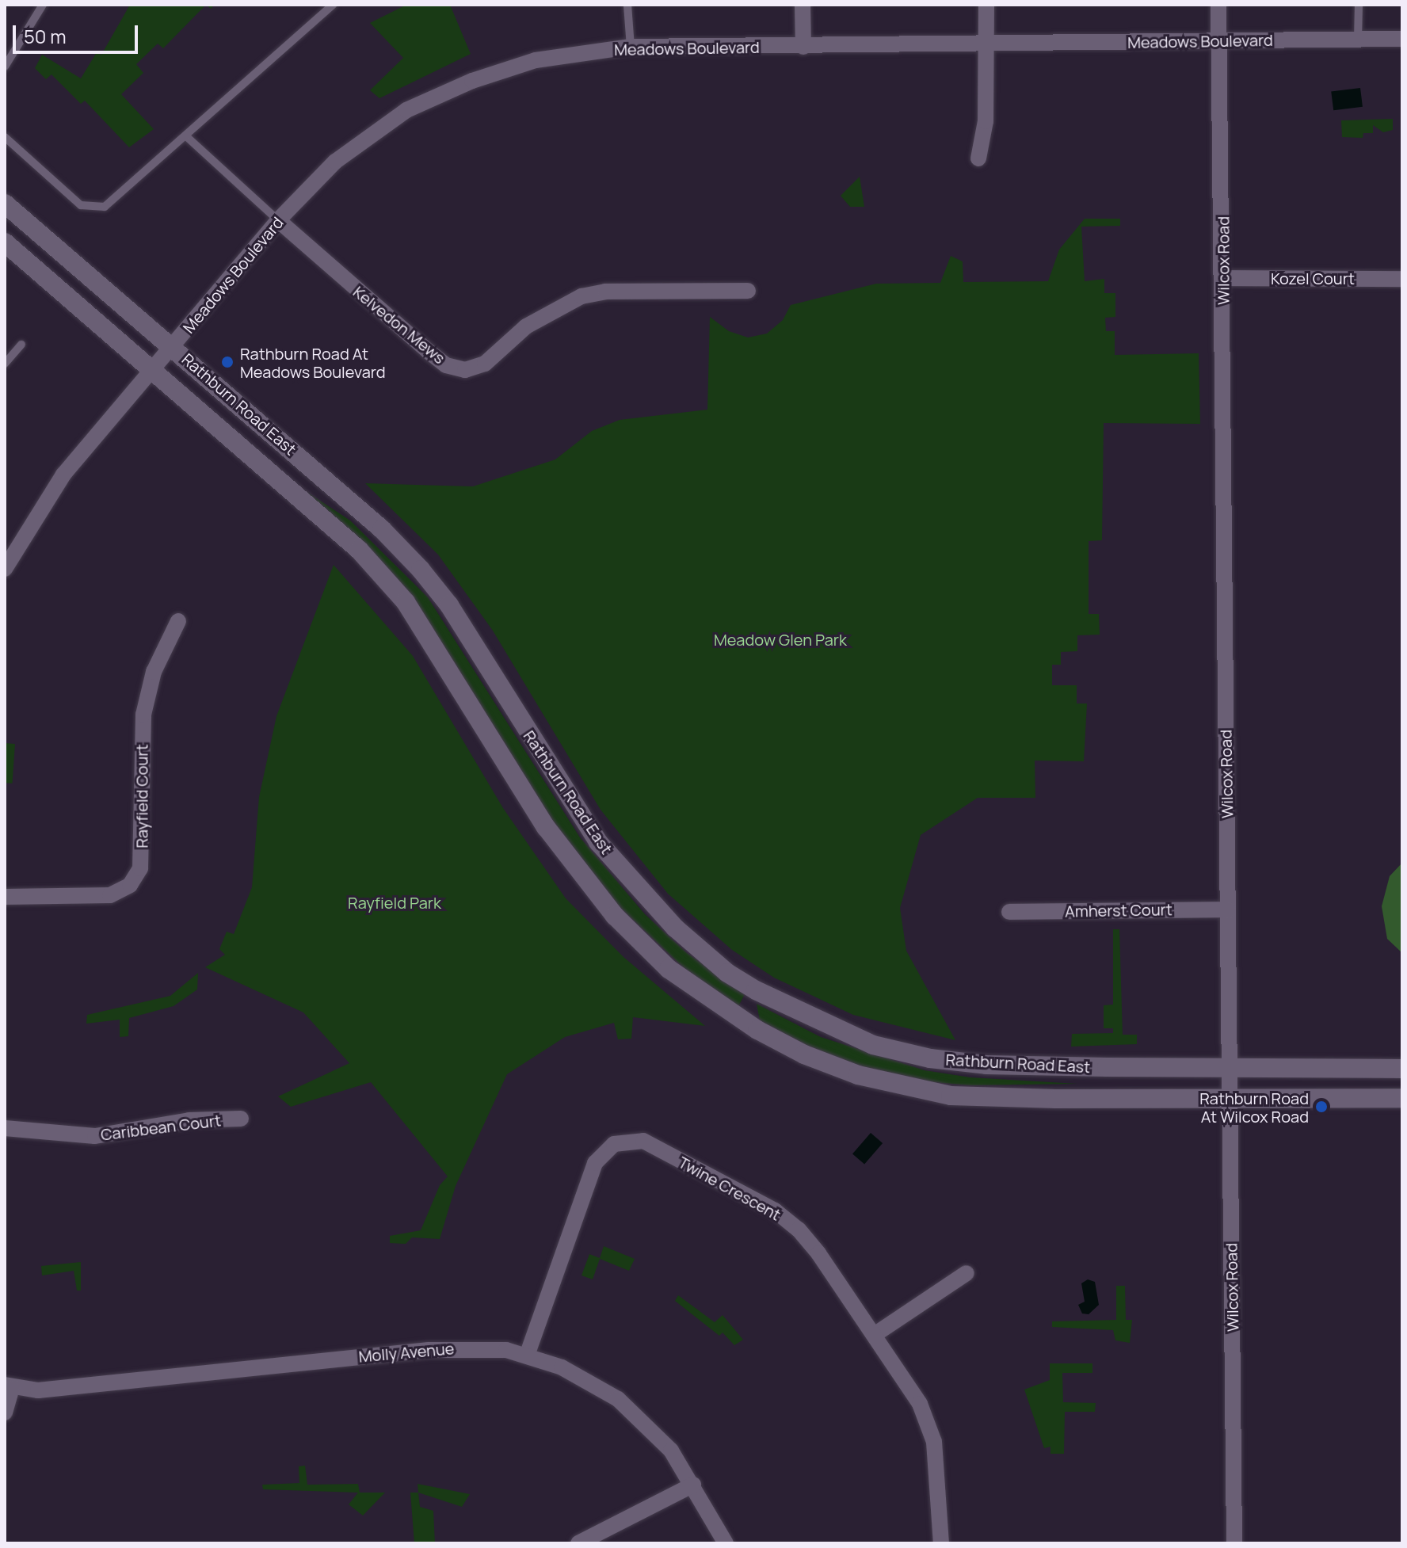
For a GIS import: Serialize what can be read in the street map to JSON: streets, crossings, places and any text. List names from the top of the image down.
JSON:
{
  "streets": {
    "street": [
      "Meadows Boulevard",
      "Wilcox Road",
      "Kozel Court",
      "Kelvedon Mews",
      "Rathburn Road East",
      "Rayfield Court",
      "Amherst Court",
      "Caribbean Court",
      "Twine Crescent",
      "Molly Avenue"
    ]
  },
  "crossings": [
    ["Meadows Boulevard", "Wilcox Road"],
    ["Meadows Boulevard", "Kelvedon Mews"],
    ["Meadows Boulevard", "Rathburn Road East"],
    ["Wilcox Road", "Kozel Court"],
    ["Wilcox Road", "Rathburn Road East"],
    ["Wilcox Road", "Amherst Court"],
    ["Twine Crescent", "Molly Avenue"]
  ],
  "parks": ["Meadow Glen Park", "Rayfield Park"],
  "places": ["Rathburn Road At Meadows Boulevard", "Rathburn Road At Wilcox Road"],
  "scale_bar": "50 m"
}
